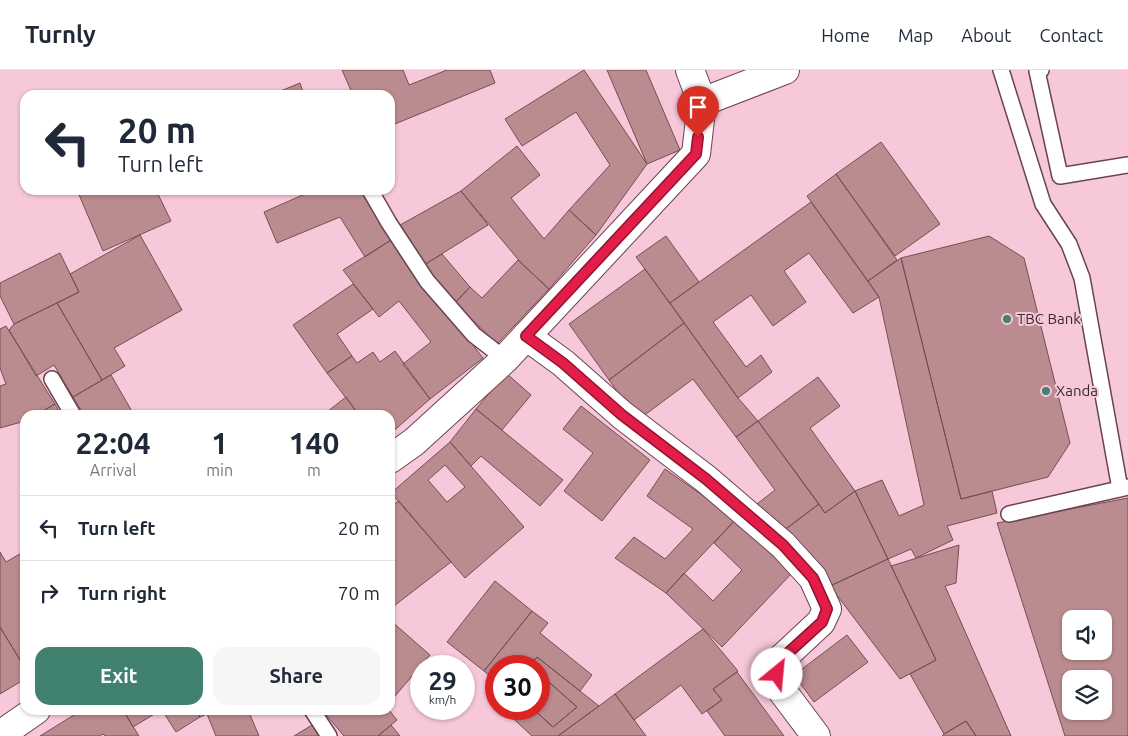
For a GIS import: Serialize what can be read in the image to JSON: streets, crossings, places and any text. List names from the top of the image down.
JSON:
{
  "places": ["TBC Bank", "Xanda"],
  "page": {
    "header": "Turnly",
    "nav": [
      "Home",
      "Map",
      "About",
      "Contact"
    ],
    "turn": ["20 m", "Turn left"],
    "eta": [
      "22:04",
      "Arrival",
      "1",
      "min",
      "140",
      "m"
    ],
    "list": [
      {
        "name": "Turn left",
        "value": "20 m"
      },
      {
        "name": "Turn right",
        "value": "70 m"
      }
    ],
    "buttons": ["Exit", "Share"],
    "speed": "29 km/h",
    "limit": "30"
  }
}
